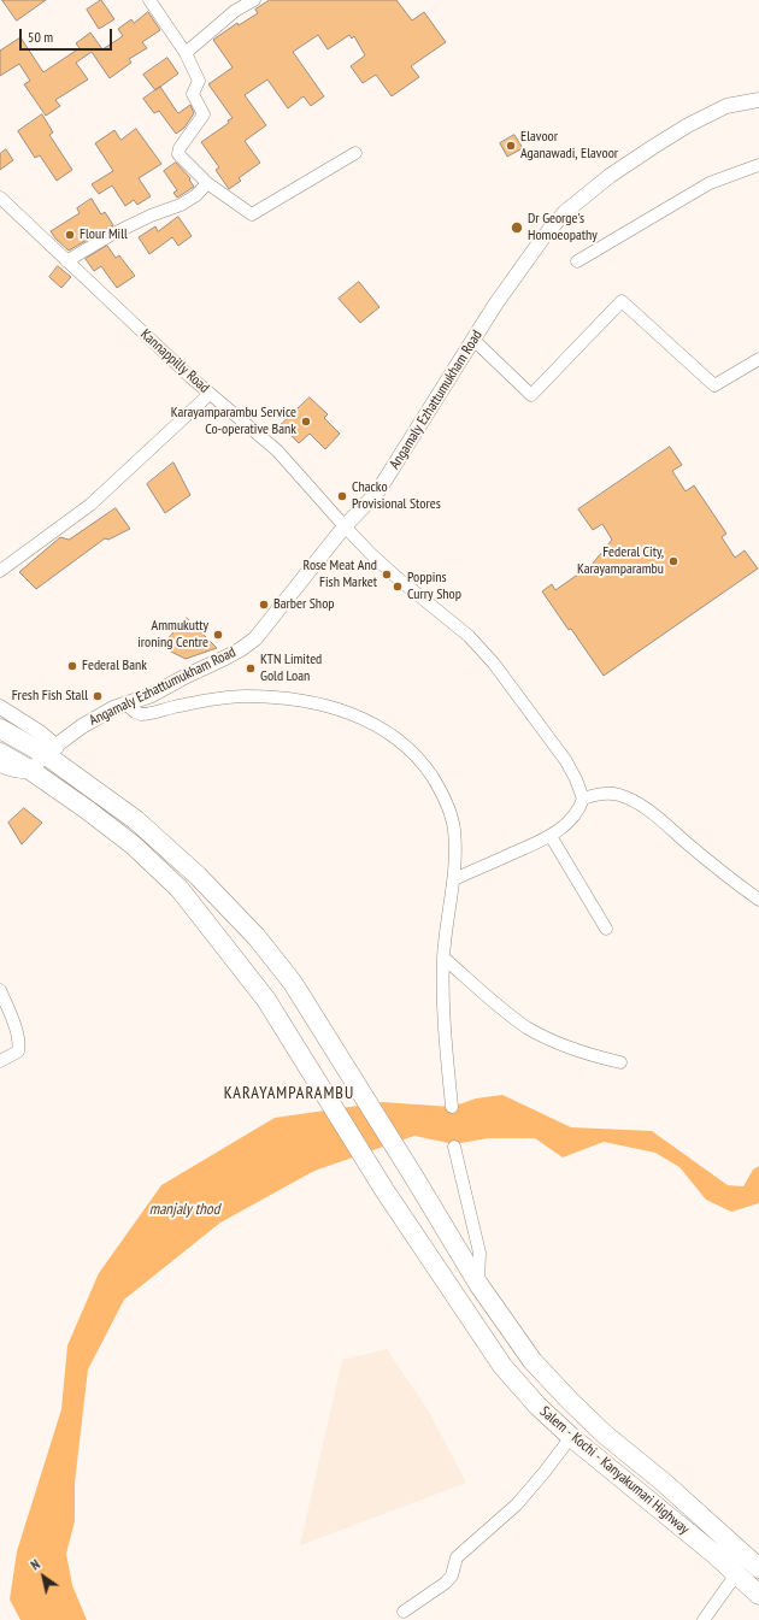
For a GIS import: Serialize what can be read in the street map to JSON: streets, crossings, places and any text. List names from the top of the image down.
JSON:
{
  "streets": {
    "highway": ["Salem - Kochi - Kanyakumari Highway"],
    "street": ["Kannappilly Road", "Angamaly Ezhattumukham Road"]
  },
  "crossings": [
    ["Kannappilly Road", "Angamaly Ezhattumukham Road"],
    ["Angamaly Ezhattumukham Road", "Salem - Kochi - Kanyakumari Highway"]
  ],
  "districts": ["KARAYAMPARAMBU"],
  "water": ["manjaly thod"],
  "places": [
    "Elavoor Aganawadi, Elavoor",
    "Dr George's Homoeopathy",
    "Flour Mill",
    "Karayamparambu Service Co-operative Bank",
    "Chacko Provisional Stores",
    "Federal City, Karayamparambu",
    "Rose Meat And Fish Market",
    "Poppins Curry Shop",
    "Barber Shop",
    "Ammukutty ironing Centre",
    "Federal Bank",
    "KTN Limited Gold Loan",
    "Fresh Fish Stall"
  ],
  "scale_bar": "50 m",
  "north": "top left"
}
